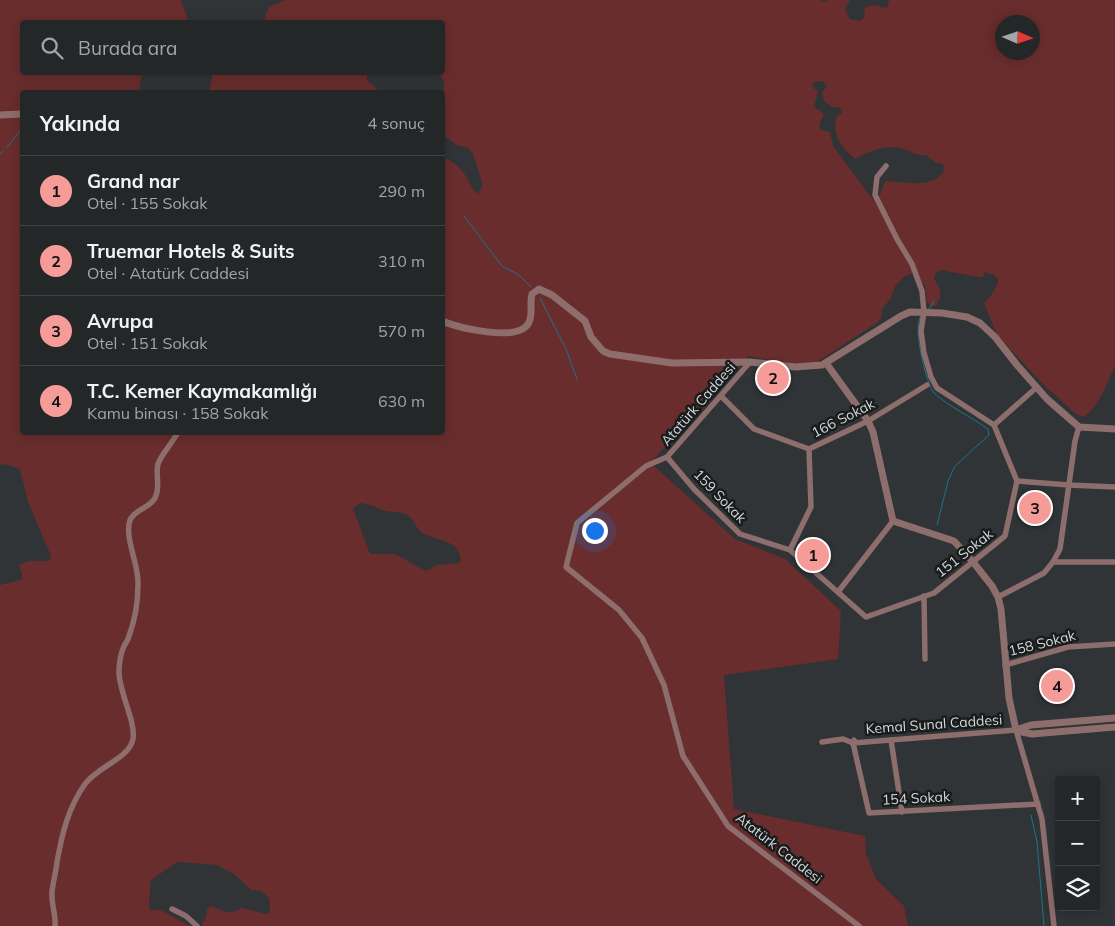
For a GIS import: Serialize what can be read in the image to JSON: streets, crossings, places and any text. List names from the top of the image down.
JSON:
{
  "streets": {
    "street": [
      "Atatürk Caddesi",
      "166 Sokak",
      "159 Sokak",
      "151 Sokak",
      "158 Sokak",
      "Kemal Sunal Caddesi",
      "154 Sokak"
    ]
  },
  "crossings": [
    ["Atatürk Caddesi", "166 Sokak"],
    ["Atatürk Caddesi", "159 Sokak"],
    ["Kemal Sunal Caddesi", "154 Sokak"]
  ],
  "north": "right",
  "page": {
    "search": "Burada ara",
    "heading": ["Yakında", "4 sonuç"],
    "list": [
      {
        "mark": "1",
        "name": "Grand nar",
        "note": "Otel · 155 Sokak",
        "value": "290 m"
      },
      {
        "mark": "2",
        "name": "Truemar Hotels & Suits",
        "note": "Otel · Atatürk Caddesi",
        "value": "310 m"
      },
      {
        "mark": "3",
        "name": "Avrupa",
        "note": "Otel · 151 Sokak",
        "value": "570 m"
      },
      {
        "mark": "4",
        "name": "T.C. Kemer Kaymakamlığı",
        "note": "Kamu binası · 158 Sokak",
        "value": "630 m"
      }
    ],
    "pins": [
      "2",
      "3",
      "1",
      "4"
    ],
    "map_buttons": ["+", "−"]
  }
}
